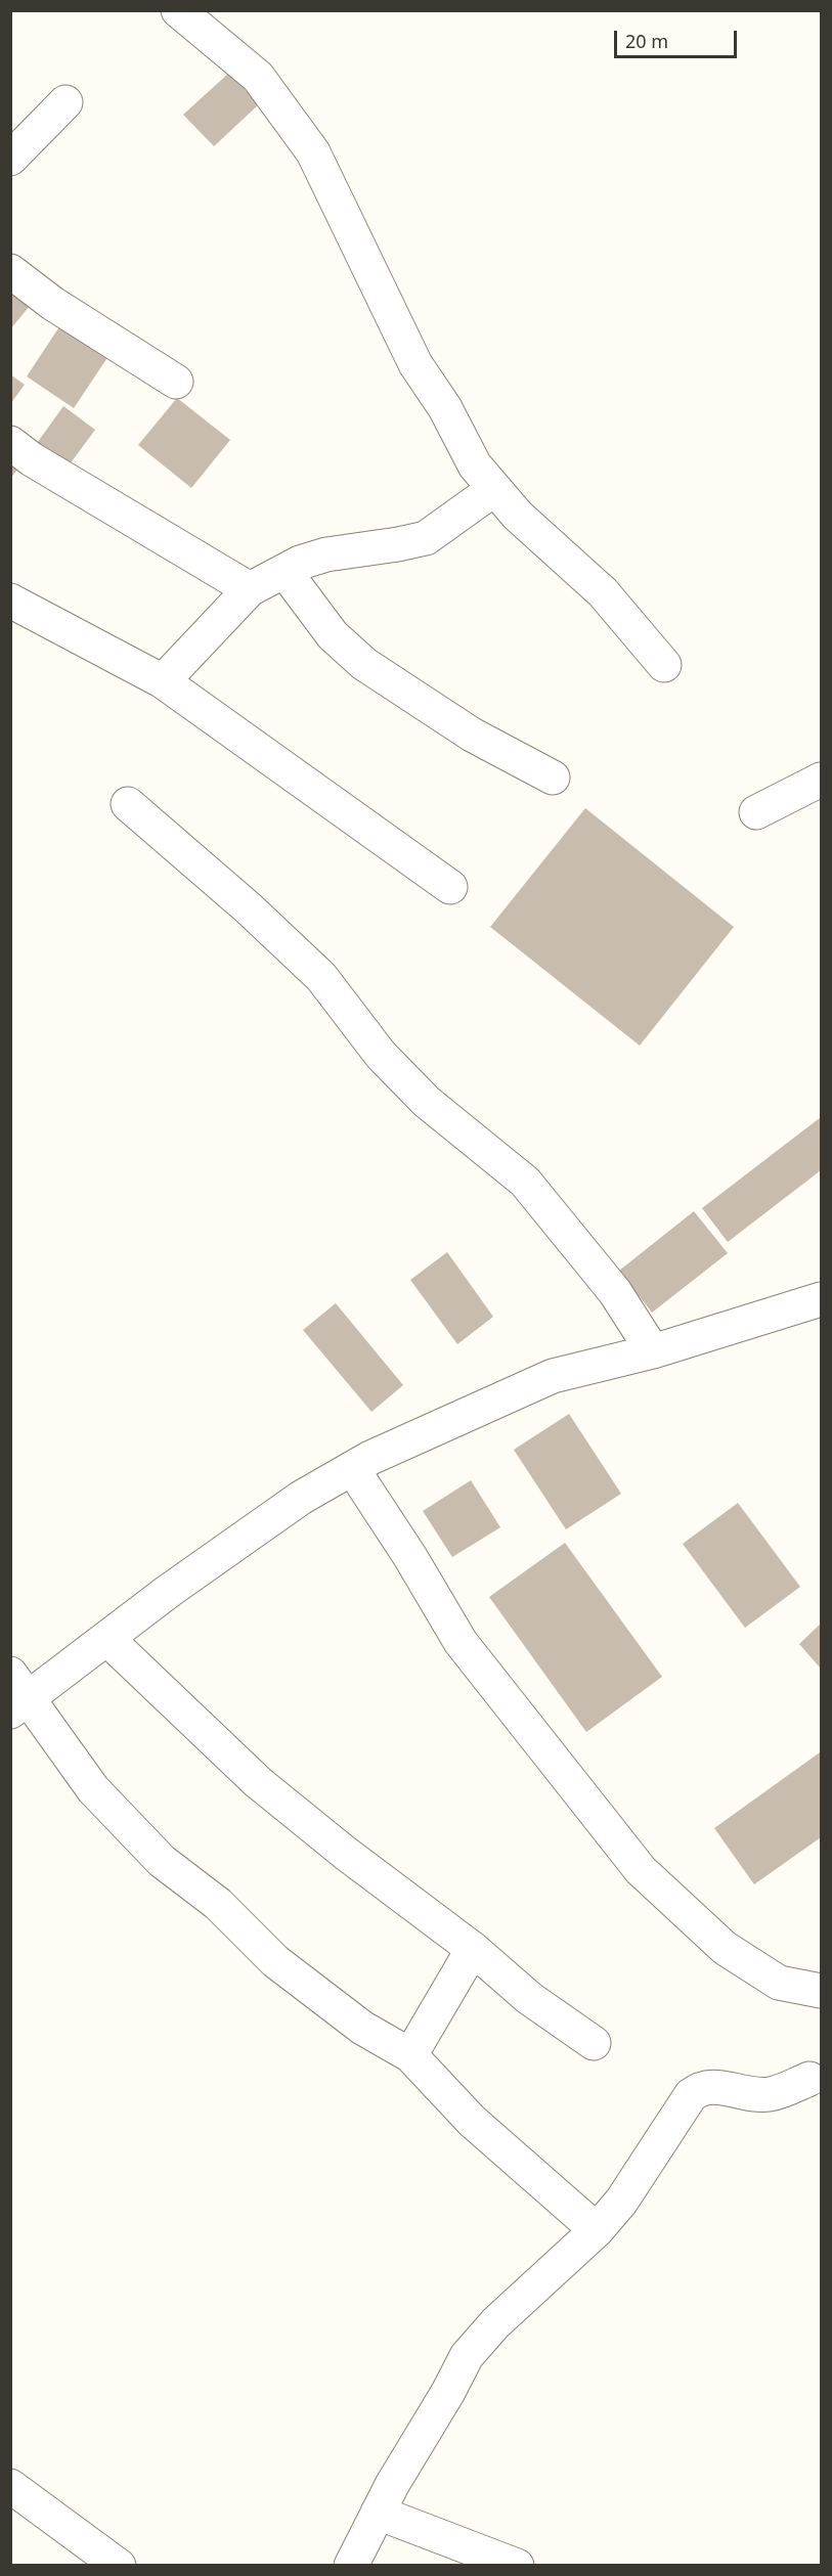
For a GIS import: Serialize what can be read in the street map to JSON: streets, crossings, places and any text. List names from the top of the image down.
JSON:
{
  "scale_bar": "20 m"
}
